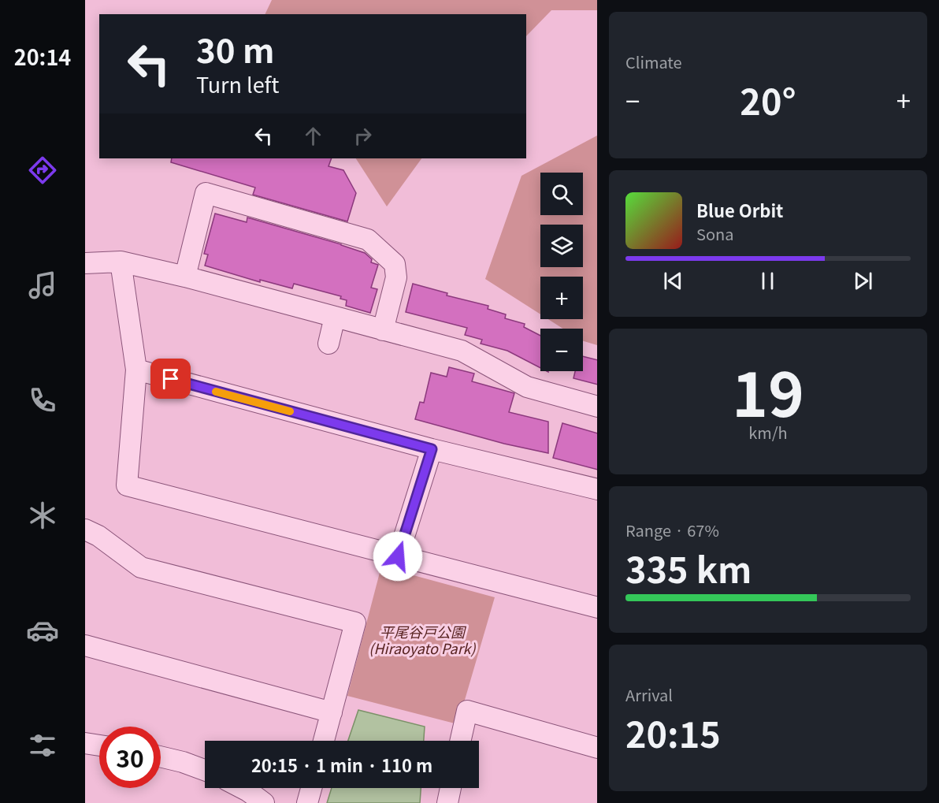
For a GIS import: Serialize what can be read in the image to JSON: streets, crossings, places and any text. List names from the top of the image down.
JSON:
{
  "parks": ["平尾谷戸公園 (Hiraoyato Park)"],
  "page": {
    "tabs": "20:14",
    "tile": [
      "Climate",
      ["19", "km/h"],
      ["Range · 67%", "335 km"],
      ["Arrival", "20:15"]
    ],
    "turn": ["30 m", "Turn left"],
    "heat": ["−", "20°", "+"],
    "map_buttons": ["+", "−"],
    "song": ["Blue Orbit", "Sona"],
    "limit": "30",
    "trip": "20:15 · 1 min · 110 m"
  }
}
